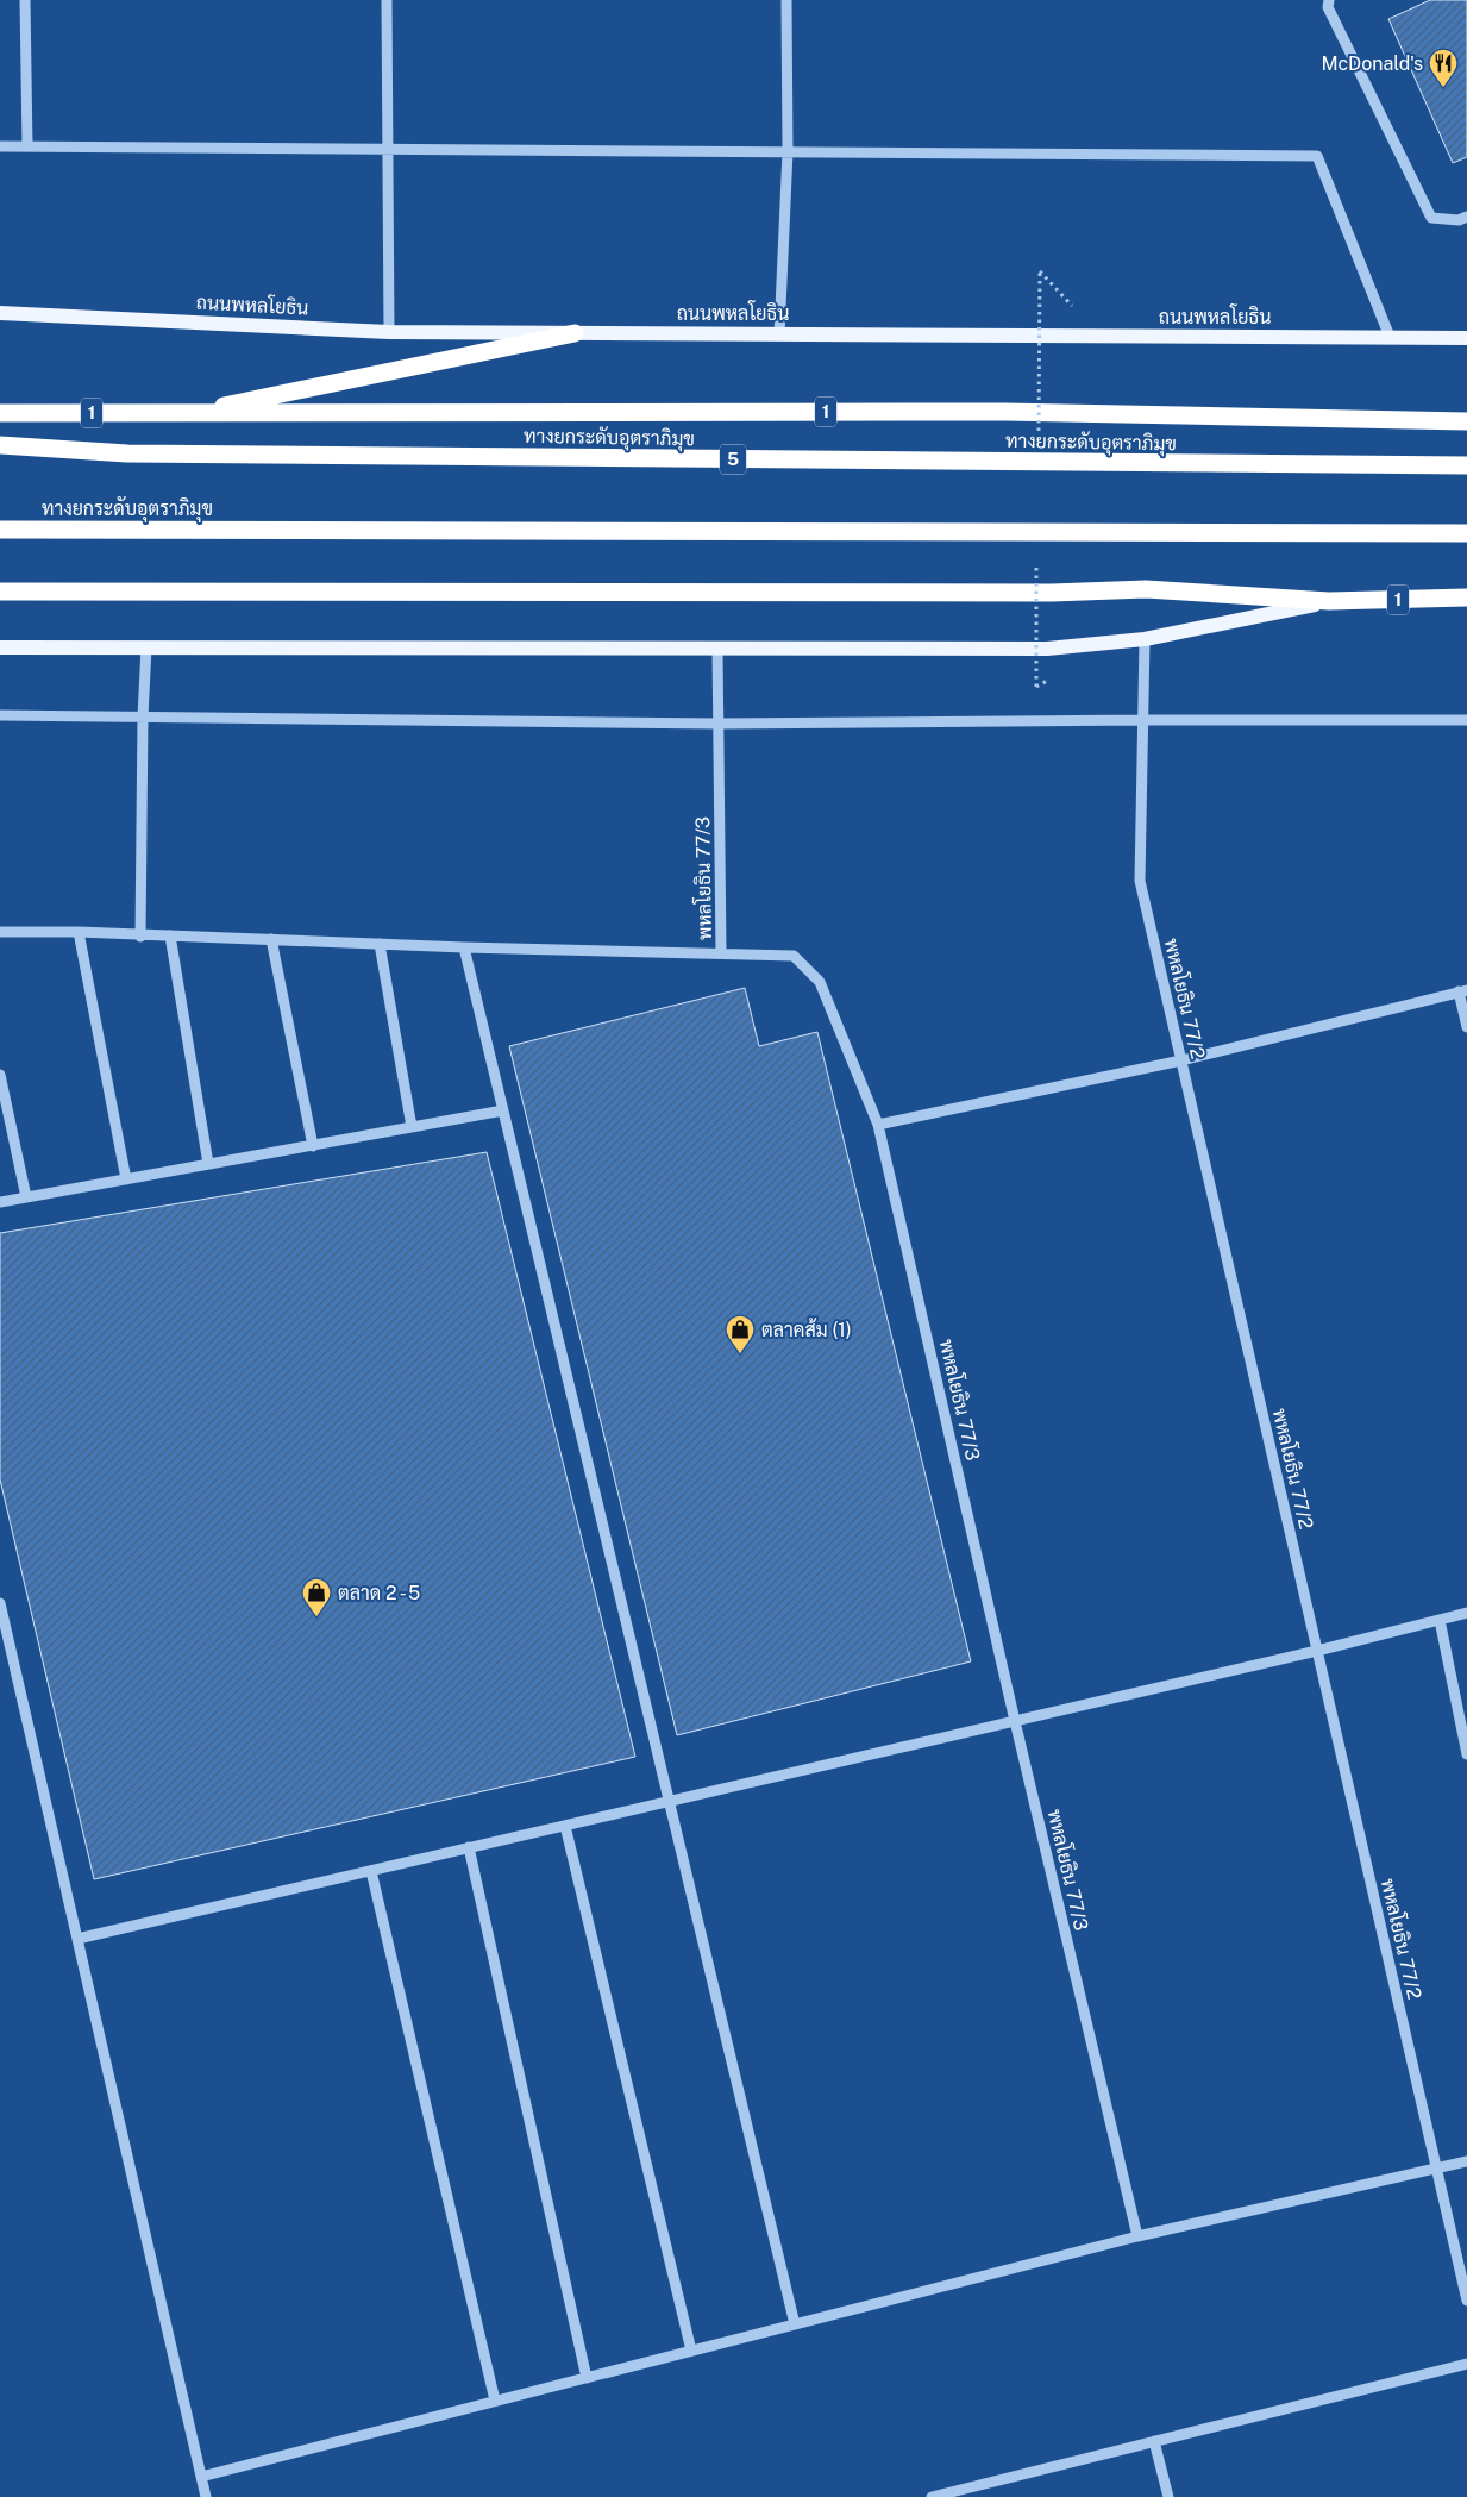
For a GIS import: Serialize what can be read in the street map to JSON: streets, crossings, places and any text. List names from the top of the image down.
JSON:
{
  "streets": {
    "highway": ["1", "ทางยกระดับอุตราภิมุข", "5"],
    "main road": ["ถนนพหลโยธิน"],
    "street": ["พหลโยธิน 77/3", "พหลโยธิน 77/2"]
  },
  "crossings": [
    ["1", "พหลโยธิน 77/3"],
    ["1", "พหลโยธิน 77/2"]
  ],
  "places": {
    "restaurant": ["McDonald's"],
    "shop": ["ตลาคส้ม (1)", "ตลาด 2 - 5"]
  }
}
